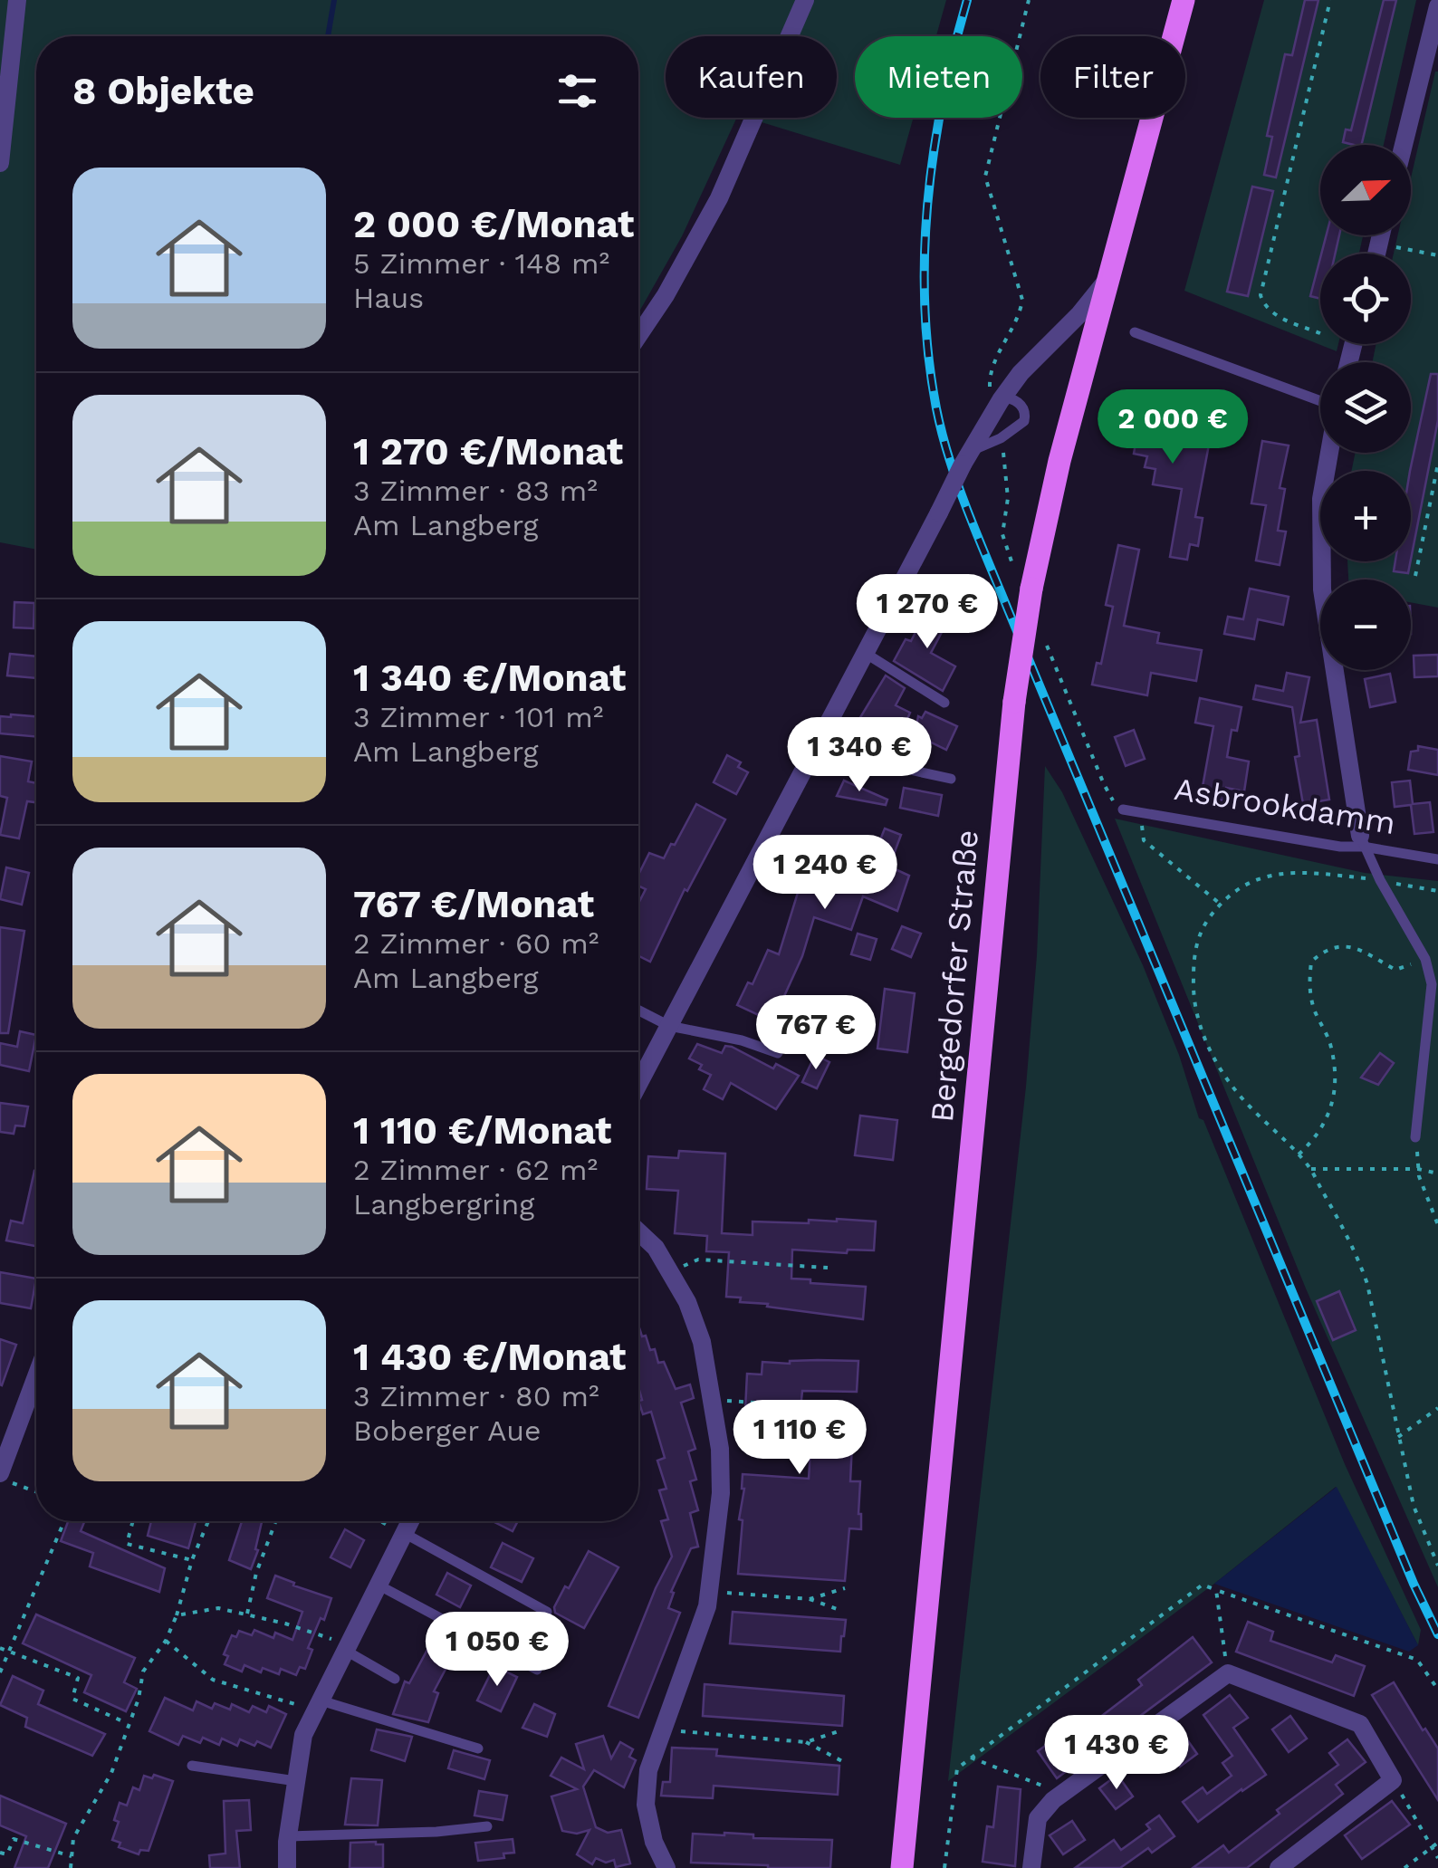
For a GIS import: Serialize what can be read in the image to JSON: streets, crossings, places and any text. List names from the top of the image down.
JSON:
{
  "streets": {
    "main road": ["Bergedorfer Straße"],
    "street": ["Asbrookdamm"]
  },
  "north": "top right",
  "page": {
    "chip": ["Kaufen", "Mieten", "Filter"],
    "heading": "8 Objekte",
    "map_buttons": ["+", "−"],
    "list": [
      {
        "name": "2 000 €/Monat",
        "note": "5 Zimmer · 148 m² · Haus"
      },
      {
        "name": "1 270 €/Monat",
        "note": "3 Zimmer · 83 m² · Am Langberg"
      },
      {
        "name": "1 340 €/Monat",
        "note": "3 Zimmer · 101 m² · Am Langberg"
      },
      {
        "name": "767 €/Monat",
        "note": "2 Zimmer · 60 m² · Am Langberg"
      },
      {
        "name": "1 110 €/Monat",
        "note": "2 Zimmer · 62 m² · Langbergring"
      },
      {
        "name": "1 430 €/Monat",
        "note": "3 Zimmer · 80 m² · Boberger Aue"
      }
    ],
    "price": [
      "2 000 €",
      "1 270 €",
      "1 340 €",
      "1 240 €",
      "767 €",
      "1 110 €",
      "1 050 €",
      "1 430 €"
    ]
  }
}
